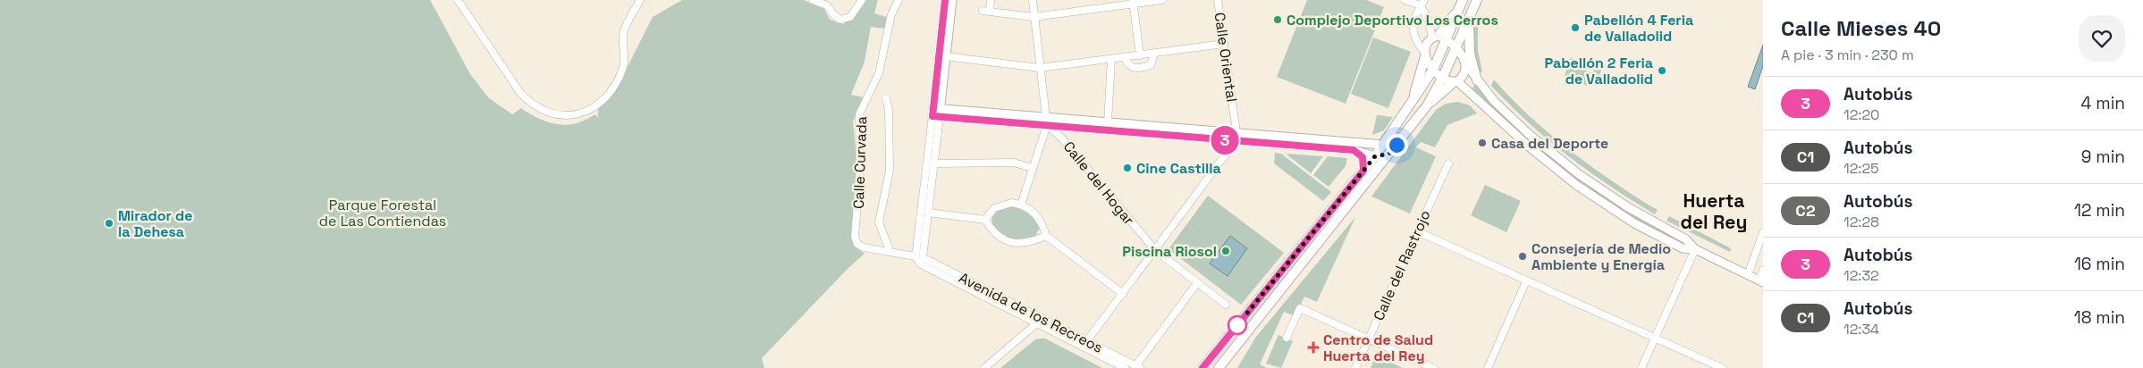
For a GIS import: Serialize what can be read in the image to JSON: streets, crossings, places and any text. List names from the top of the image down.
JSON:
{
  "streets": {
    "street": [
      "Calle Oriental",
      "Calle Curvada",
      "Calle del Hogar",
      "Calle del Rastrojo",
      "Avenida de los Recreos"
    ]
  },
  "crossings": [
    ["Calle Curvada", "Avenida de los Recreos"]
  ],
  "districts": ["Huerta del Rey"],
  "parks": ["Parque Forestal de Las Contiendas"],
  "places": {
    "other": [
      "Complejo Deportivo Los Cerros",
      "Pabellón 4 Feria de Valladolid",
      "Pabellón 2 Feria de Valladolid",
      "Casa del Deporte",
      "Cine Castilla",
      "Mirador de la Dehesa",
      "Piscina Riosol",
      "Consejería de Medio Ambiente y Energía"
    ],
    "health": ["Centro de Salud Huerta del Rey"]
  },
  "lines": ["bus line 3"],
  "page": {
    "on_map": "3",
    "heading": ["Calle Mieses 40", "A pie · 3 min · 230 m"],
    "list": [
      {
        "mark": "3",
        "name": "Autobús",
        "note": "12:20",
        "value": "4 min"
      },
      {
        "mark": "C1",
        "name": "Autobús",
        "note": "12:25",
        "value": "9 min"
      },
      {
        "mark": "C2",
        "name": "Autobús",
        "note": "12:28",
        "value": "12 min"
      },
      {
        "mark": "3",
        "name": "Autobús",
        "note": "12:32",
        "value": "16 min"
      },
      {
        "mark": "C1",
        "name": "Autobús",
        "note": "12:34",
        "value": "18 min"
      }
    ]
  }
}
